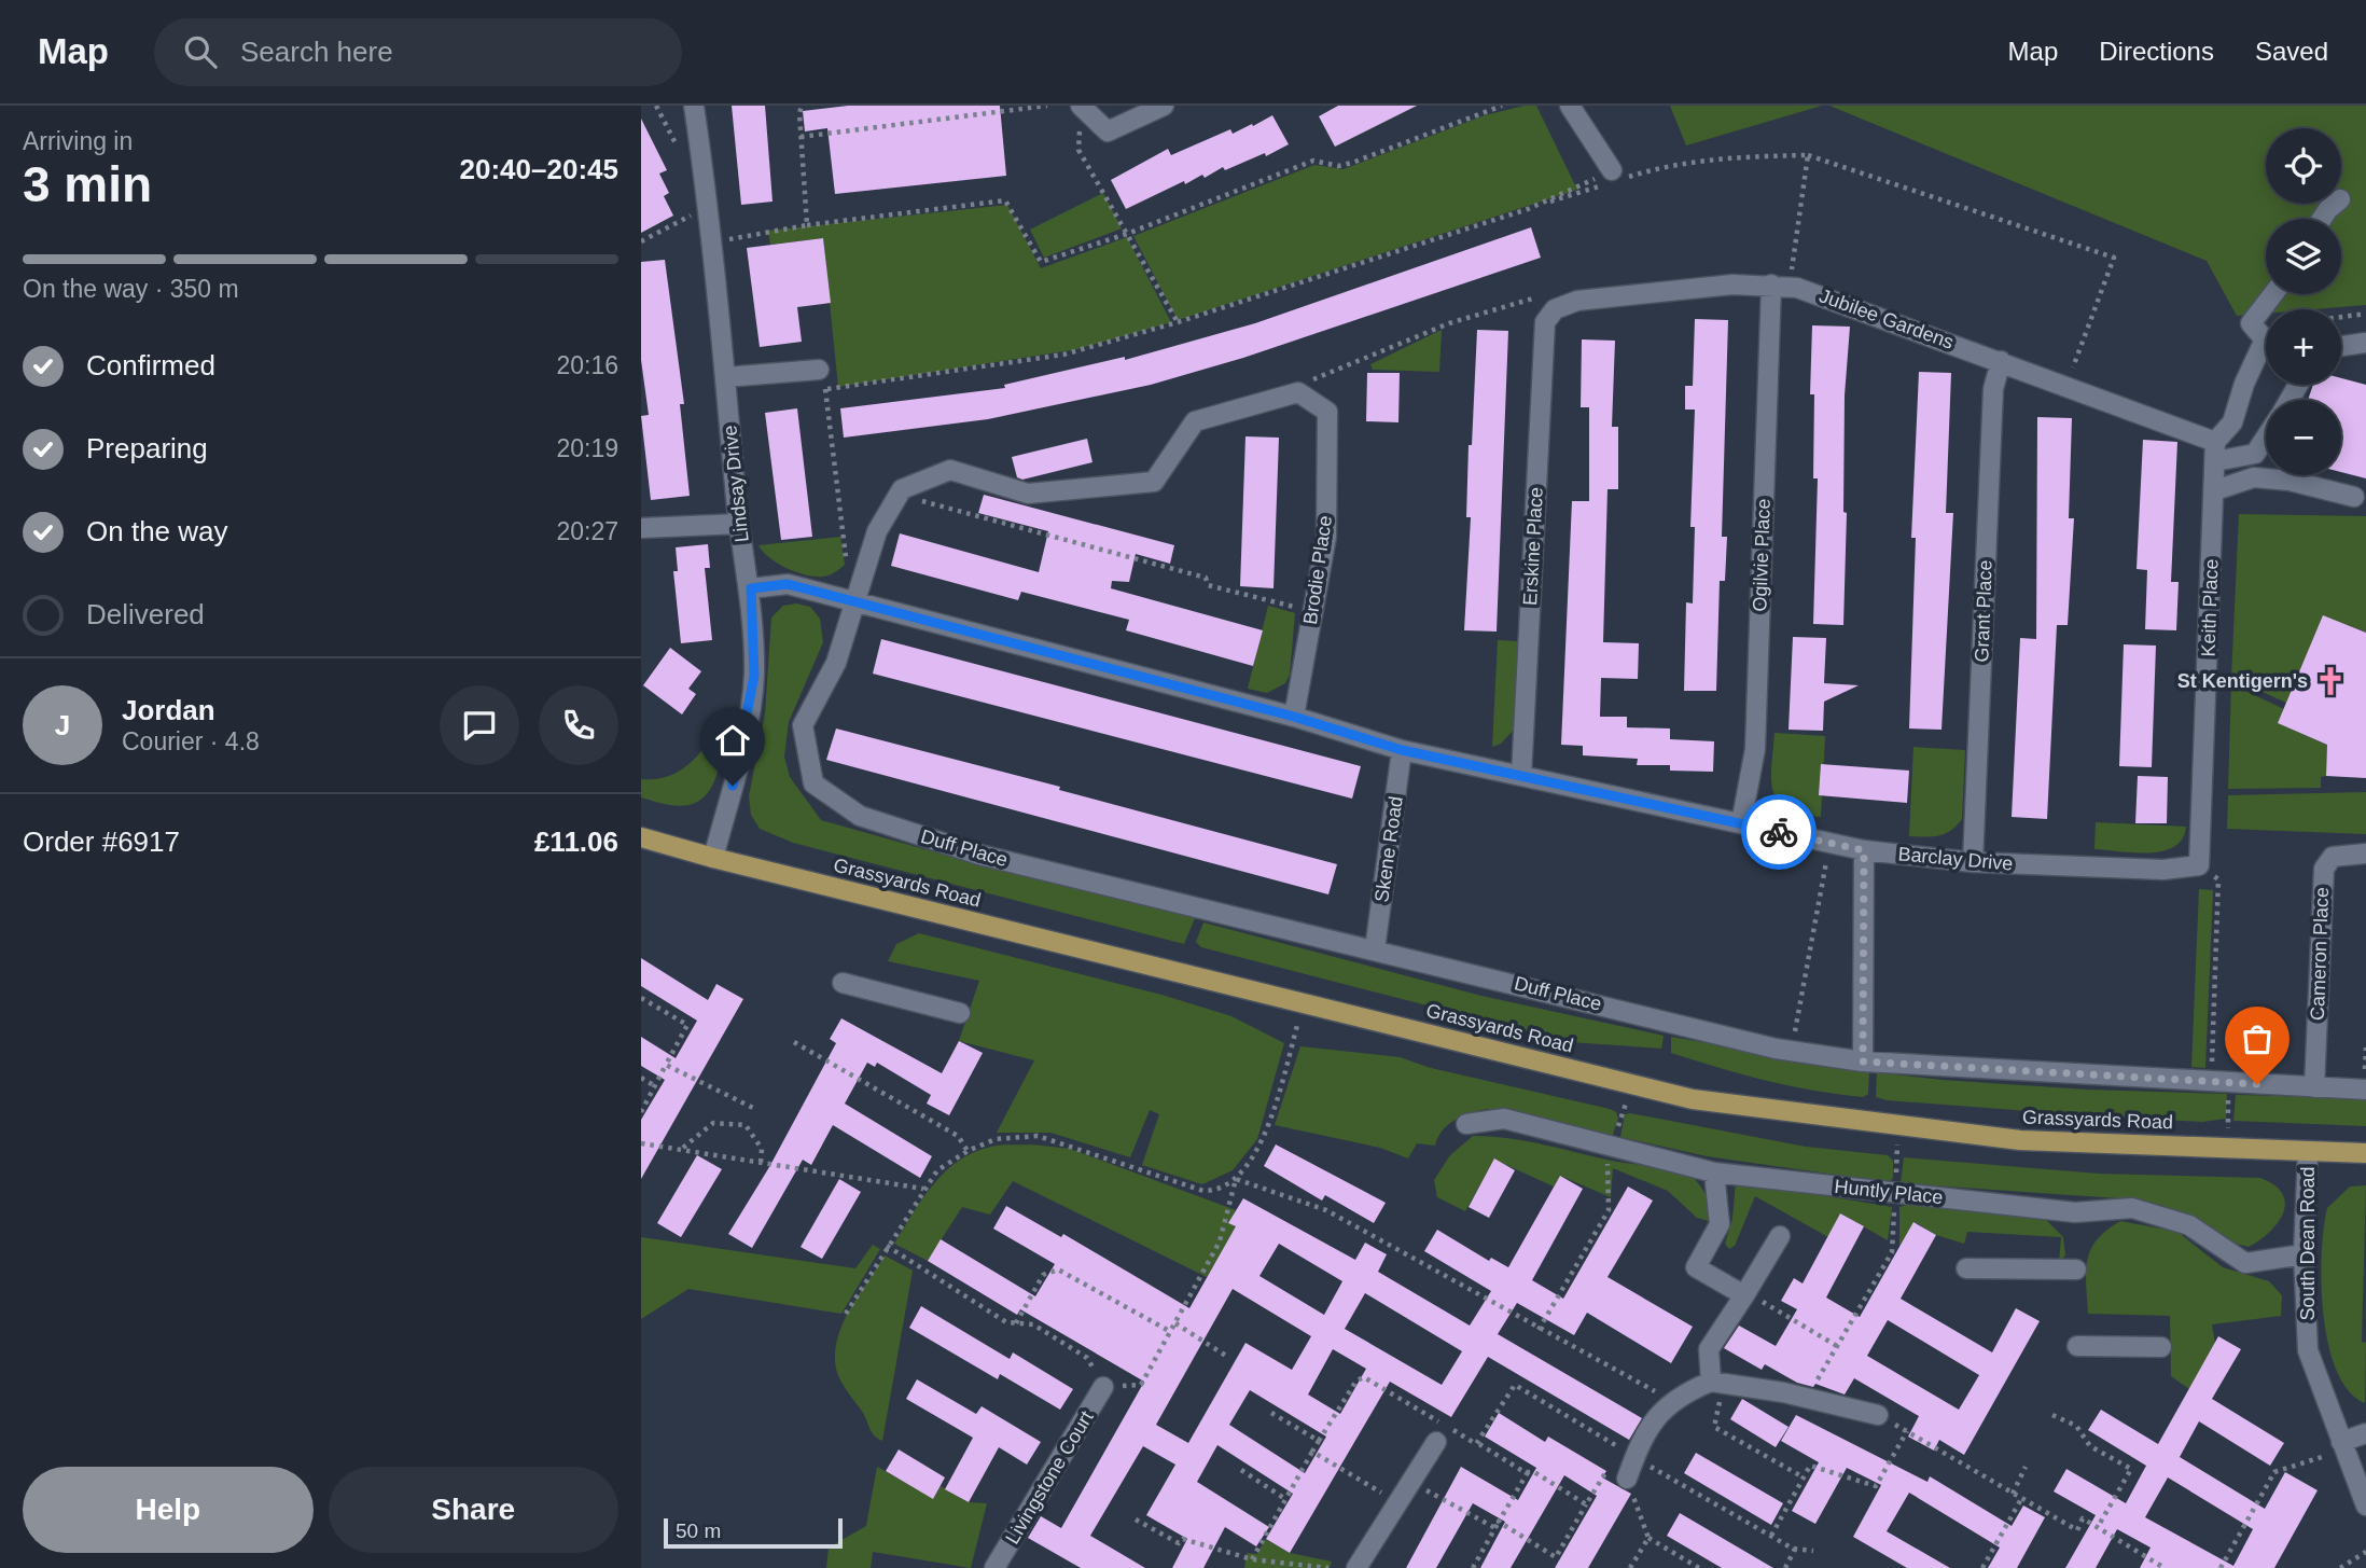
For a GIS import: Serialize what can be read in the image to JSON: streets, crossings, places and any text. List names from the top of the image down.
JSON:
{
  "streets": {
    "main road": ["Grassyards Road"],
    "street": [
      "Jubilee Gardens",
      "Lindsay Drive",
      "Erskine Place",
      "Ogilvie Place",
      "Brodie Place",
      "Keith Place",
      "Grant Place",
      "Duff Place",
      "Skene Road",
      "Barclay Drive",
      "Cameron Place",
      "Huntly Place",
      "South Dean Road",
      "Livingstone Court"
    ]
  },
  "crossings": [
    ["Jubilee Gardens", "Erskine Place"],
    ["Jubilee Gardens", "Ogilvie Place"],
    ["Jubilee Gardens", "Keith Place"],
    ["Jubilee Gardens", "Grant Place"],
    ["Lindsay Drive", "Barclay Drive"],
    ["Lindsay Drive", "Grassyards Road"],
    ["Erskine Place", "Barclay Drive"],
    ["Ogilvie Place", "Barclay Drive"],
    ["Brodie Place", "Barclay Drive"],
    ["Keith Place", "Barclay Drive"],
    ["Grant Place", "Barclay Drive"],
    ["Duff Place", "Skene Road"],
    ["Duff Place", "Barclay Drive"],
    ["Duff Place", "Cameron Place"],
    ["Skene Road", "Barclay Drive"],
    ["Grassyards Road", "South Dean Road"],
    ["Huntly Place", "South Dean Road"]
  ],
  "places": {
    "church": ["St Kentigern's"]
  },
  "scale_bar": "50 m",
  "page": {
    "header": "Map",
    "search": "Search here",
    "nav": ["Map", "Directions", "Saved"],
    "heading": ["3 min", "Arriving in", "20:40–20:45"],
    "panel": [
      "Jordan",
      "Courier · 4.8",
      "Order #6917",
      "£11.06"
    ],
    "map_buttons": ["+", "−"],
    "bar": "On the way · 350 m",
    "list": [
      ["Confirmed", "20:16"],
      ["Preparing", "20:19"],
      ["On the way", "20:27"],
      "Delivered"
    ],
    "round": "J",
    "buttons": ["Help", "Share"],
    "scale": "50 m"
  }
}
